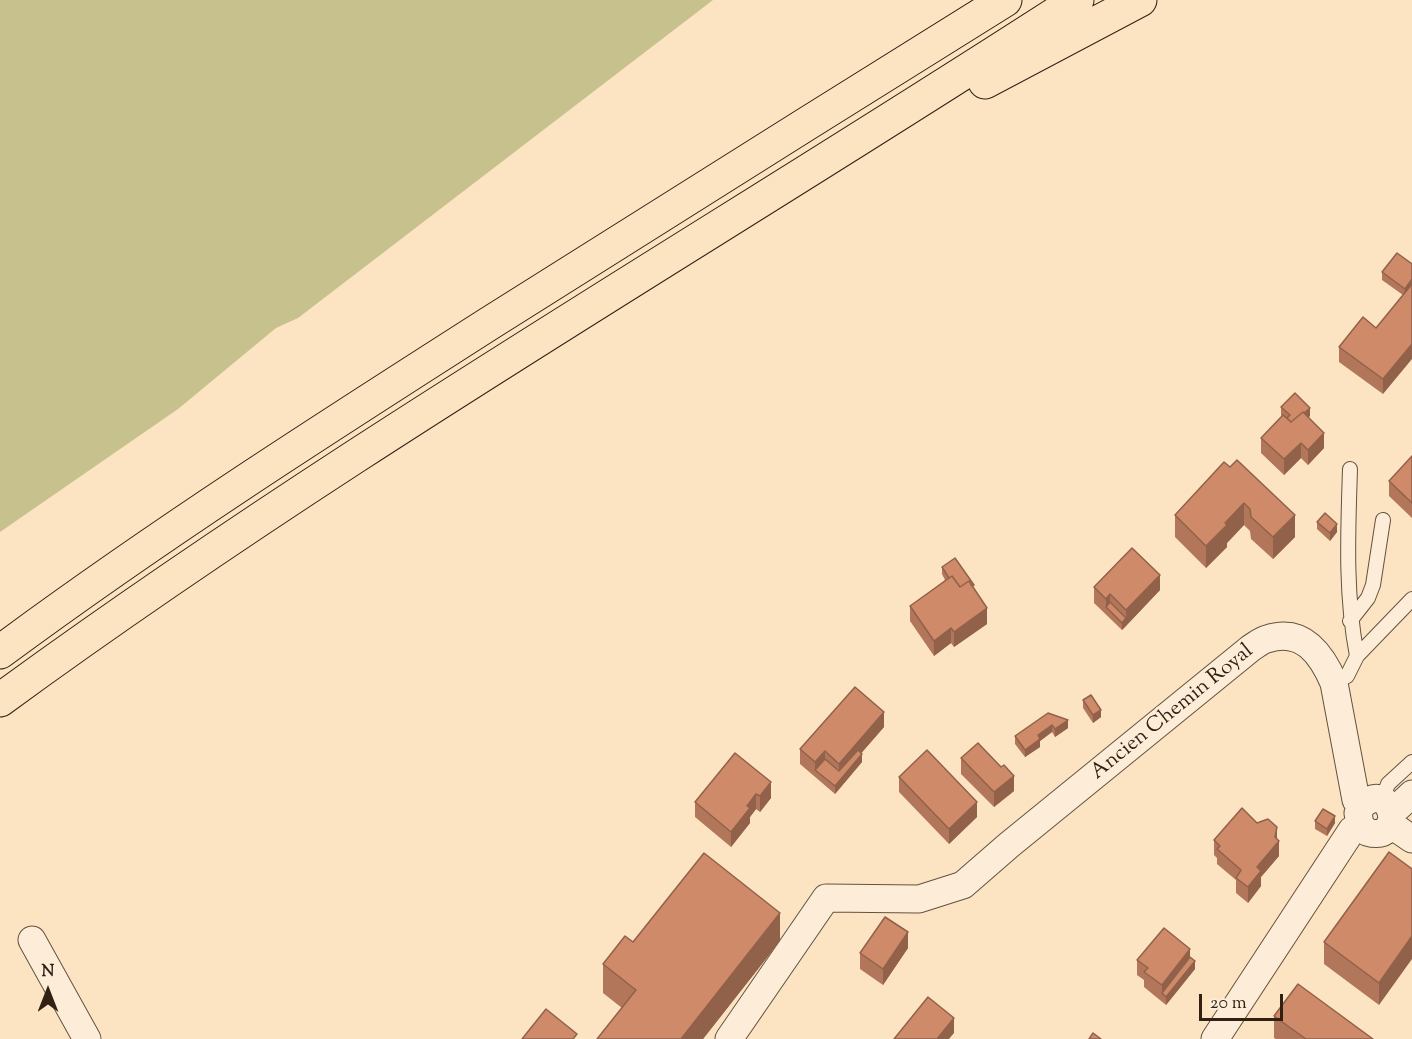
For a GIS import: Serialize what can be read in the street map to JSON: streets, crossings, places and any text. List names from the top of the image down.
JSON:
{
  "streets": {
    "street": ["Ancien Chemin Royal"]
  },
  "scale_bar": "20 m",
  "north": "top"
}
